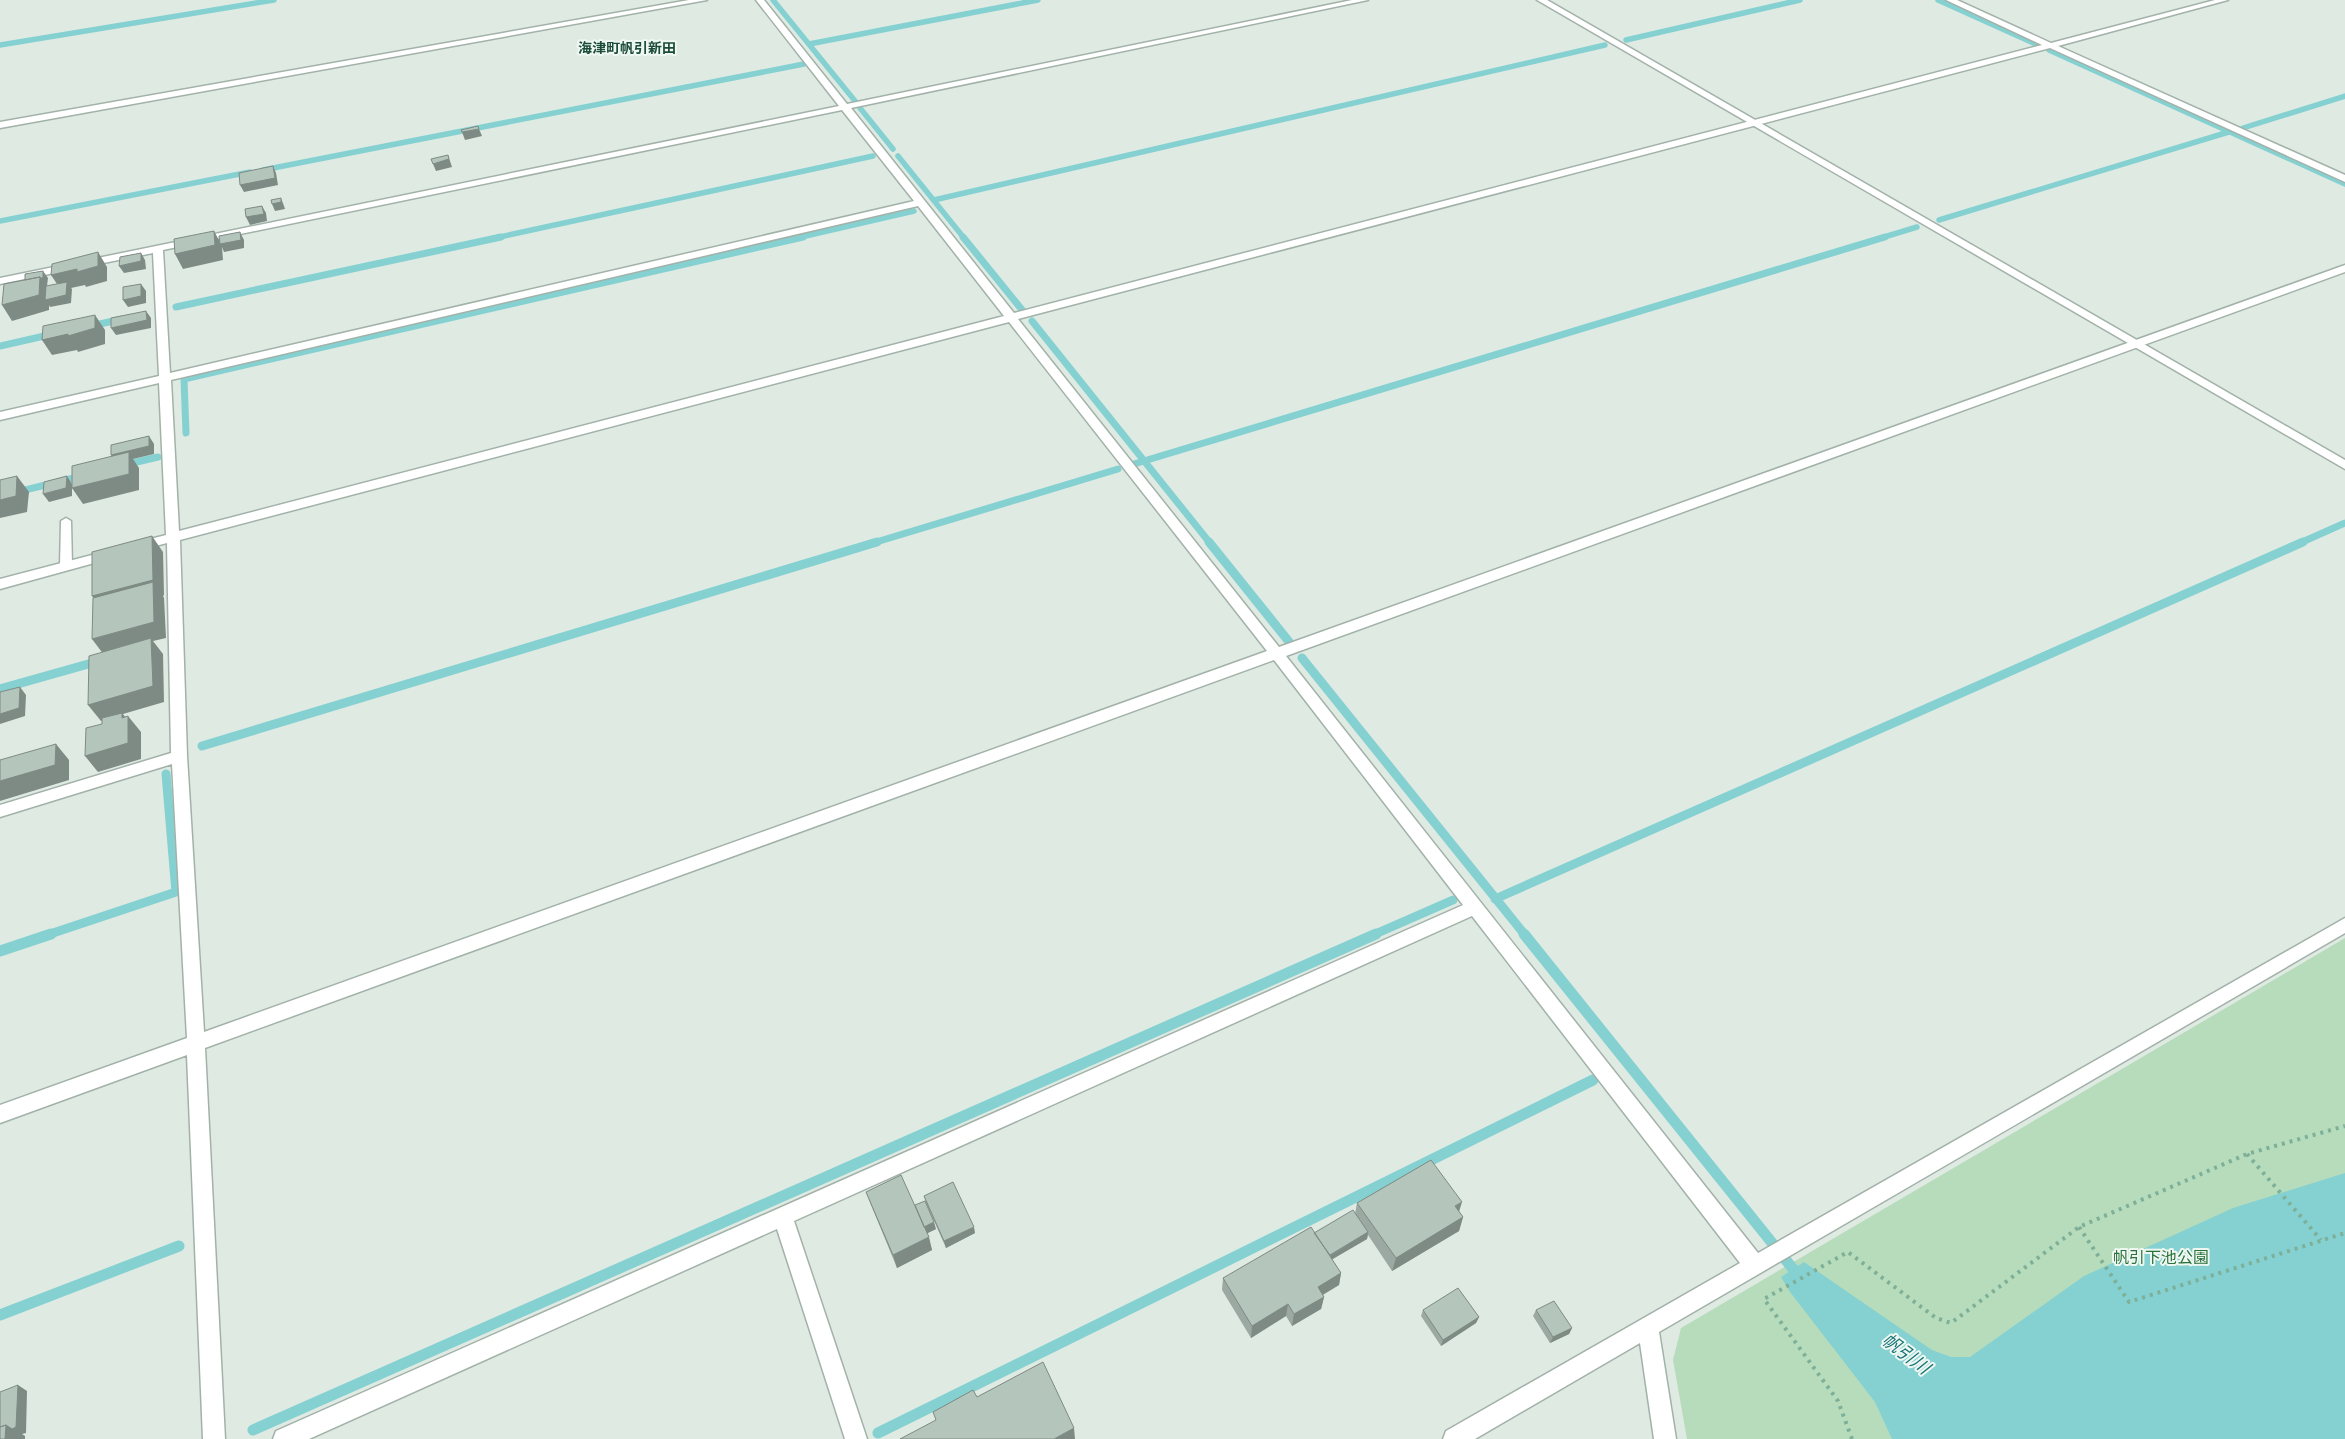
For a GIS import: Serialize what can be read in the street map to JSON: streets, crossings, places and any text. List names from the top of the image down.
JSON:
{
  "districts": ["海津町帆引新田"],
  "water": ["帆引川"],
  "parks": ["帆引下池公園"]
}
